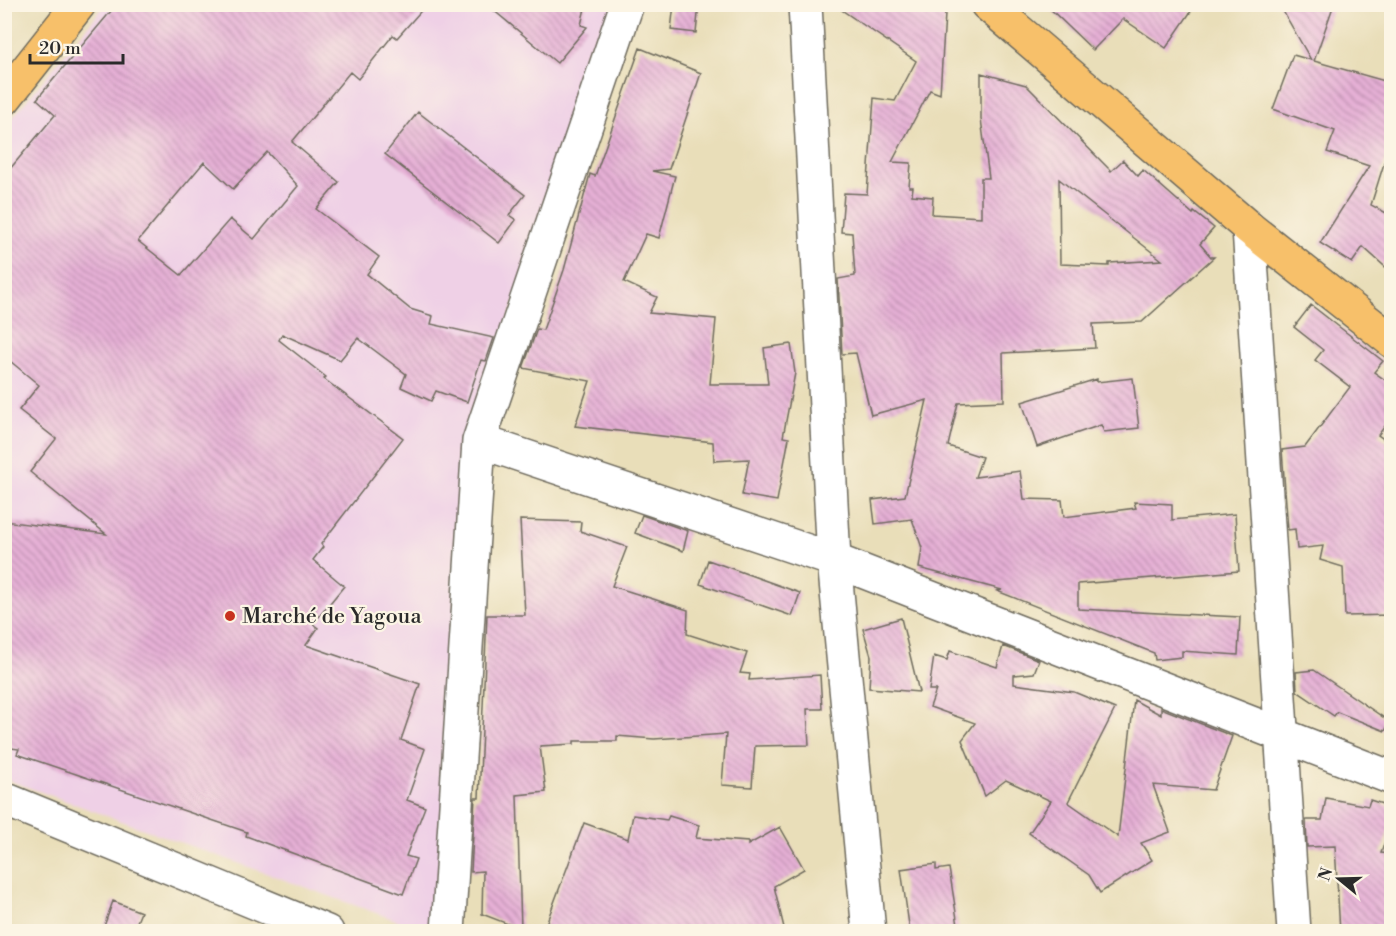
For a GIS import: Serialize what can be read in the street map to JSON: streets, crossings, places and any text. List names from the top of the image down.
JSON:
{
  "places": ["Marché de Yagoua"],
  "scale_bar": "20 m",
  "north": "left"
}
